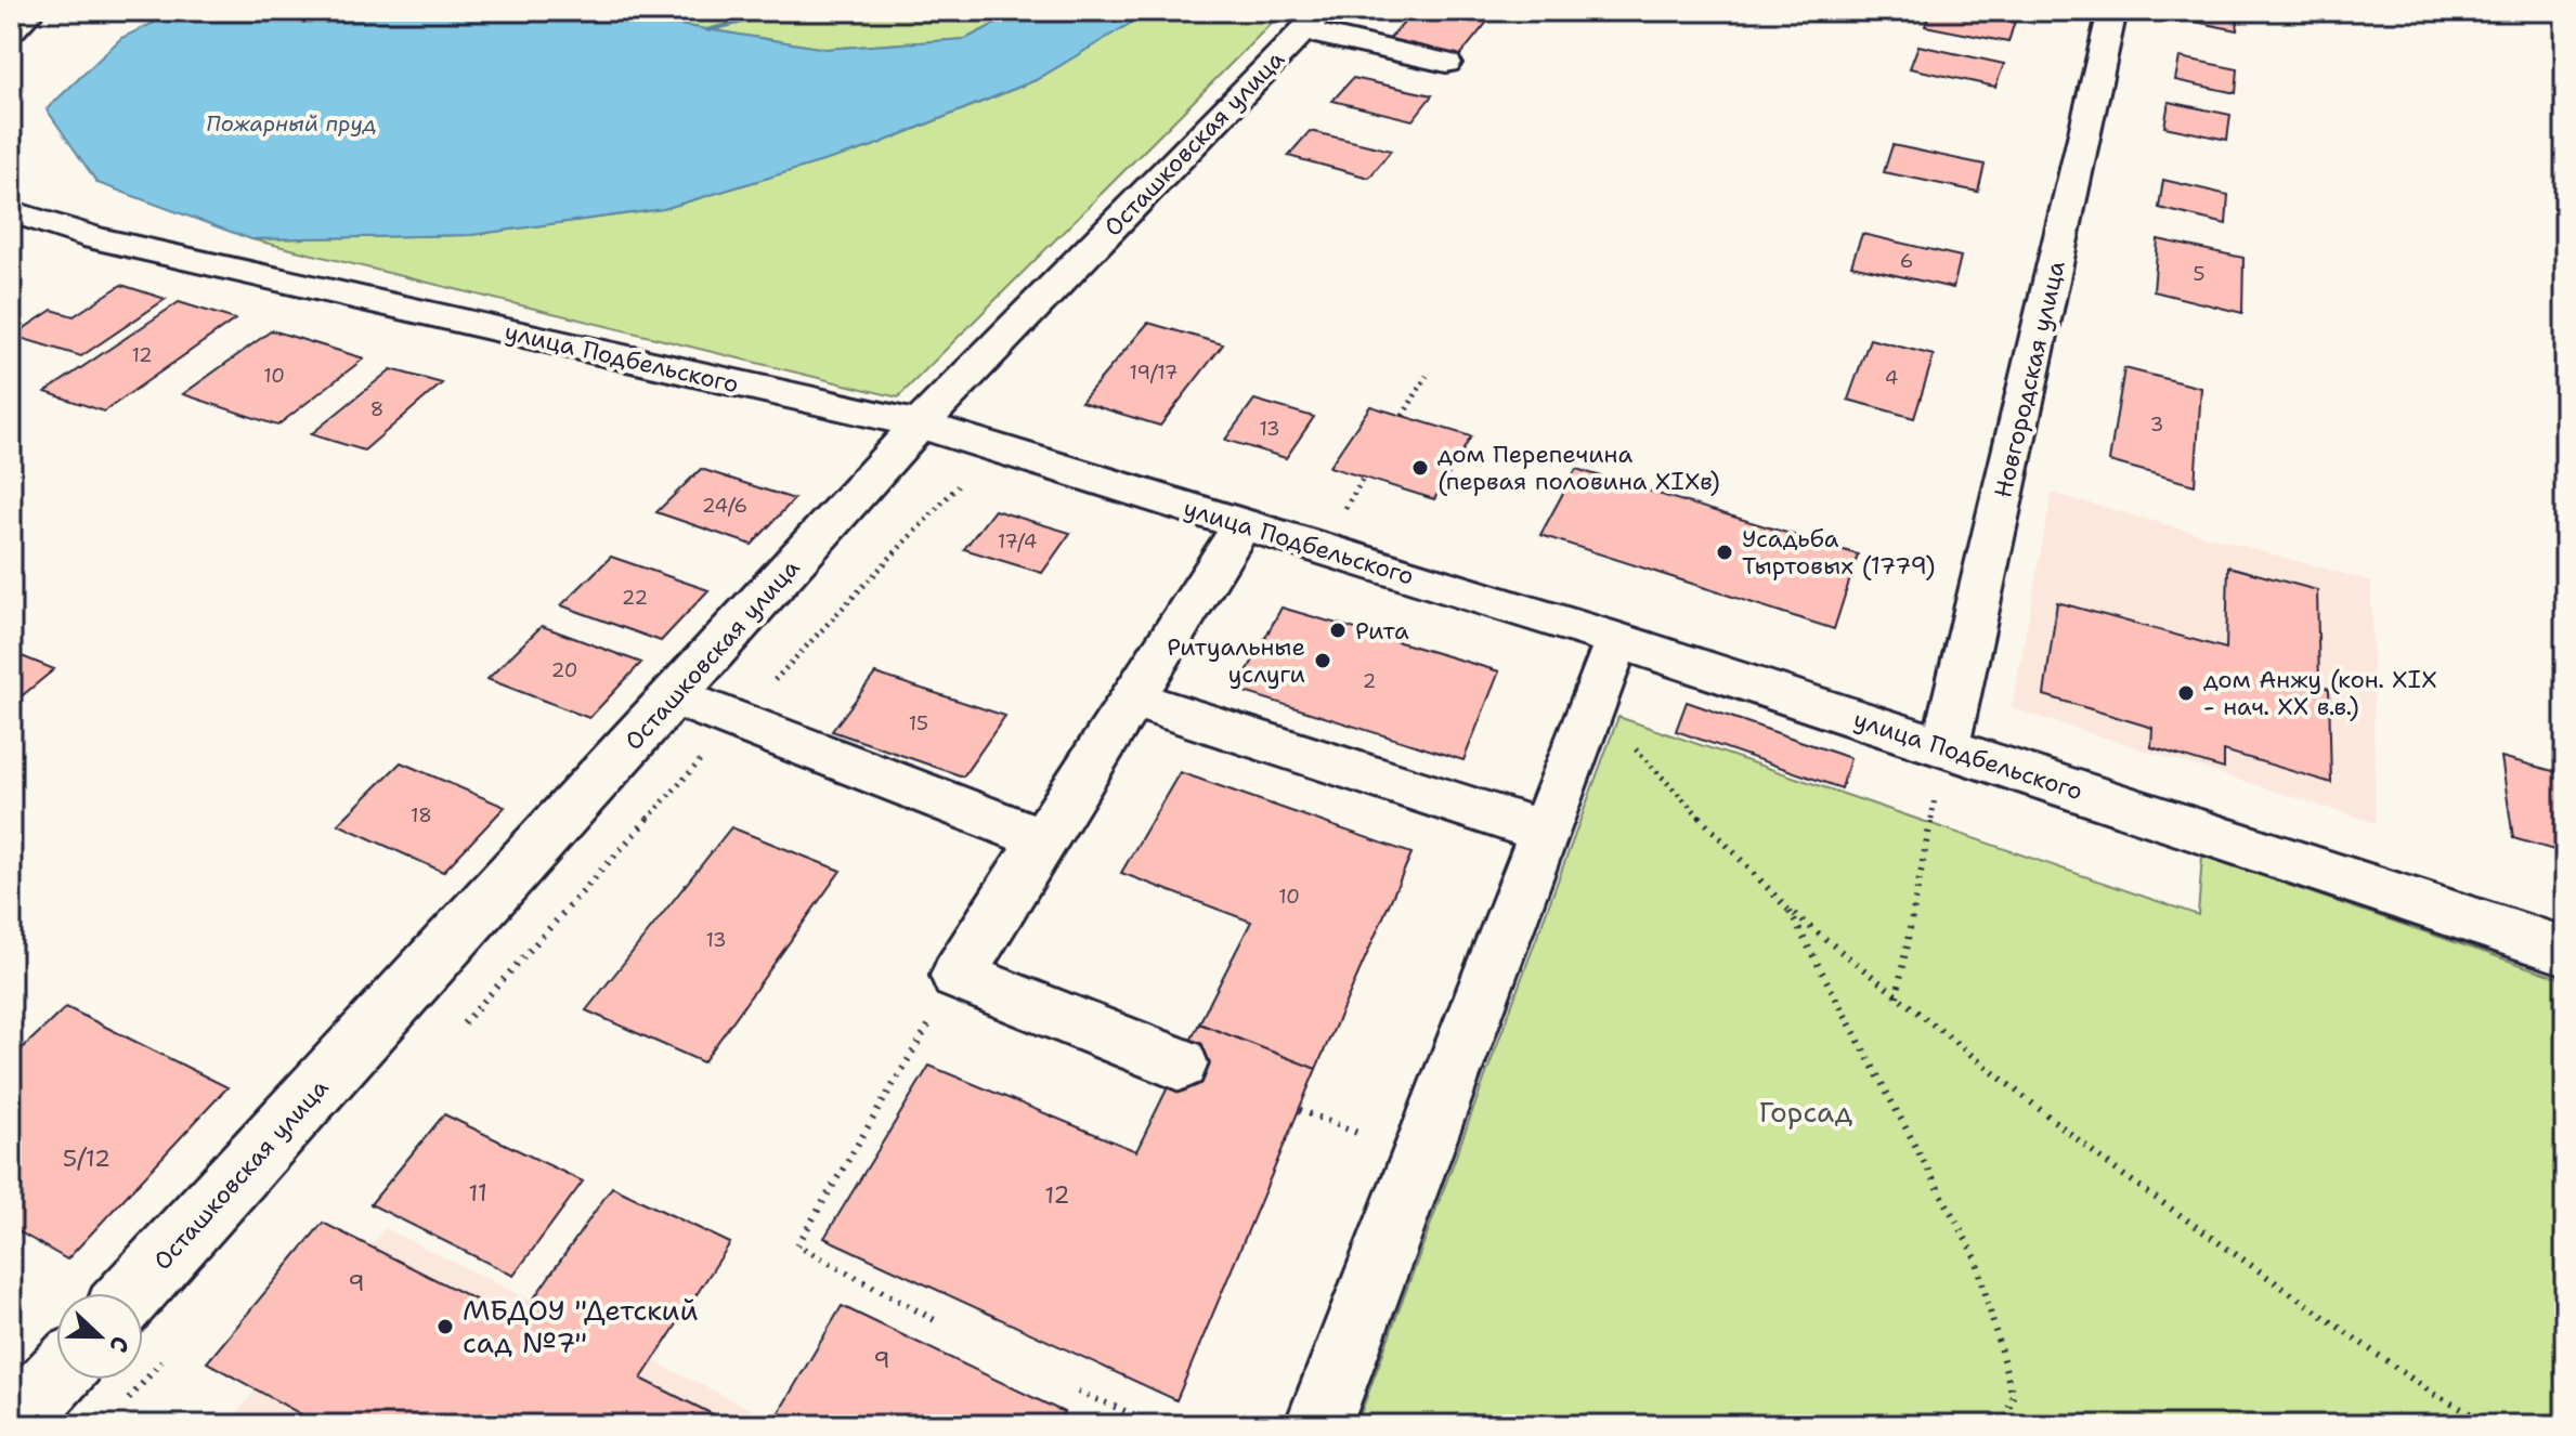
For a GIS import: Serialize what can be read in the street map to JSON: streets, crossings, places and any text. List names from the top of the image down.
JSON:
{
  "streets": {
    "street": ["Осташковская улица", "улица Подбельского", "Новгородская улица"]
  },
  "crossings": [
    ["Осташковская улица", "улица Подбельского"],
    ["улица Подбельского", "Новгородская улица"]
  ],
  "water": ["Пожарный пруд"],
  "parks": ["Горсад"],
  "places": [
    "дом Перепечина (первая половина XIXв)",
    "Усадьба Тыртовых (1779)",
    "Рита",
    "Ритуальные услуги",
    "дом Анжу (кон. XIX - нач. XX в.в.)",
    "МБДОУ \"Детский сад №7\""
  ],
  "house_numbers": [
    "6",
    "5",
    "12",
    "19/17",
    "10",
    "4",
    "8",
    "3",
    "13",
    "24/6",
    "17/4",
    "22",
    "20",
    "2",
    "15",
    "18",
    "10",
    "13",
    "5/12",
    "11",
    "12",
    "9",
    "9"
  ],
  "north": "right"
}
